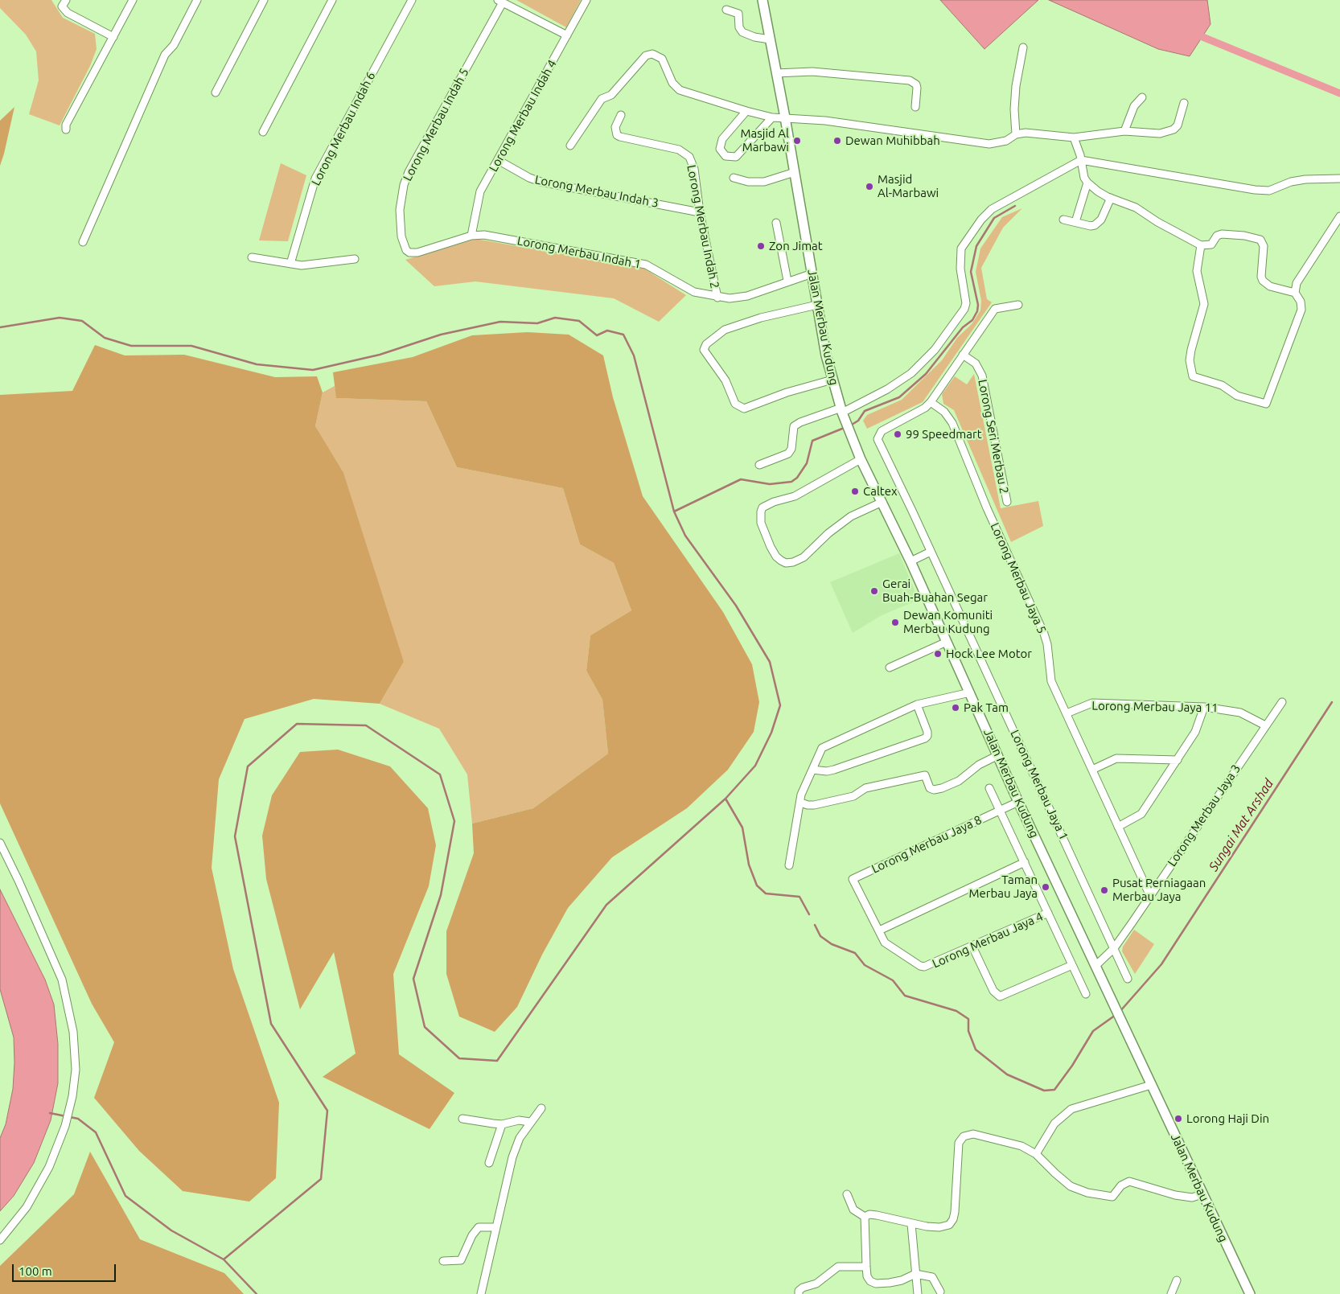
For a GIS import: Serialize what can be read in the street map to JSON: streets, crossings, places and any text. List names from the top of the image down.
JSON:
{
  "streets": {
    "main road": ["Jalan Merbau Kudung"],
    "street": [
      "Lorong Merbau Indah 4",
      "Lorong Merbau Indah 5",
      "Lorong Merbau Indah 6",
      "Lorong Merbau Indah 3",
      "Lorong Merbau Indah 2",
      "Lorong Merbau Indah 1",
      "Lorong Seri Merbau 2",
      "Lorong Merbau Jaya 5",
      "Lorong Merbau Jaya 11",
      "Lorong Merbau Jaya 1",
      "Lorong Merbau Jaya 3",
      "Lorong Merbau Jaya 8",
      "Lorong Merbau Jaya 4"
    ]
  },
  "crossings": [
    ["Lorong Merbau Indah 4", "Lorong Merbau Indah 3"],
    ["Lorong Merbau Indah 4", "Lorong Merbau Indah 1"],
    ["Lorong Merbau Indah 5", "Lorong Merbau Indah 1"],
    ["Lorong Merbau Indah 3", "Lorong Merbau Indah 2"],
    ["Lorong Merbau Indah 2", "Lorong Merbau Indah 1"],
    ["Lorong Merbau Indah 1", "Jalan Merbau Kudung"],
    ["Jalan Merbau Kudung", "Lorong Merbau Jaya 3"],
    ["Jalan Merbau Kudung", "Lorong Merbau Jaya 8"],
    ["Lorong Merbau Jaya 5", "Lorong Merbau Jaya 11"],
    ["Lorong Merbau Jaya 5", "Lorong Merbau Jaya 1"],
    ["Lorong Merbau Jaya 5", "Lorong Merbau Jaya 3"],
    ["Lorong Merbau Jaya 11", "Lorong Merbau Jaya 3"],
    ["Lorong Merbau Jaya 1", "Lorong Merbau Jaya 3"],
    ["Lorong Merbau Jaya 8", "Lorong Merbau Jaya 4"]
  ],
  "water": ["Sungai Mat Arshad"],
  "places": [
    "Masjid Al Marbawi",
    "Dewan Muhibbah",
    "Masjid Al-Marbawi",
    "Zon Jimat",
    "99 Speedmart",
    "Caltex",
    "Gerai Buah-Buahan Segar",
    "Dewan Komuniti Merbau Kudung",
    "Hock Lee Motor",
    "Pak Tam",
    "Taman Merbau Jaya",
    "Pusat Perniagaan Merbau Jaya",
    "Lorong Haji Din"
  ],
  "scale_bar": "100 m"
}
